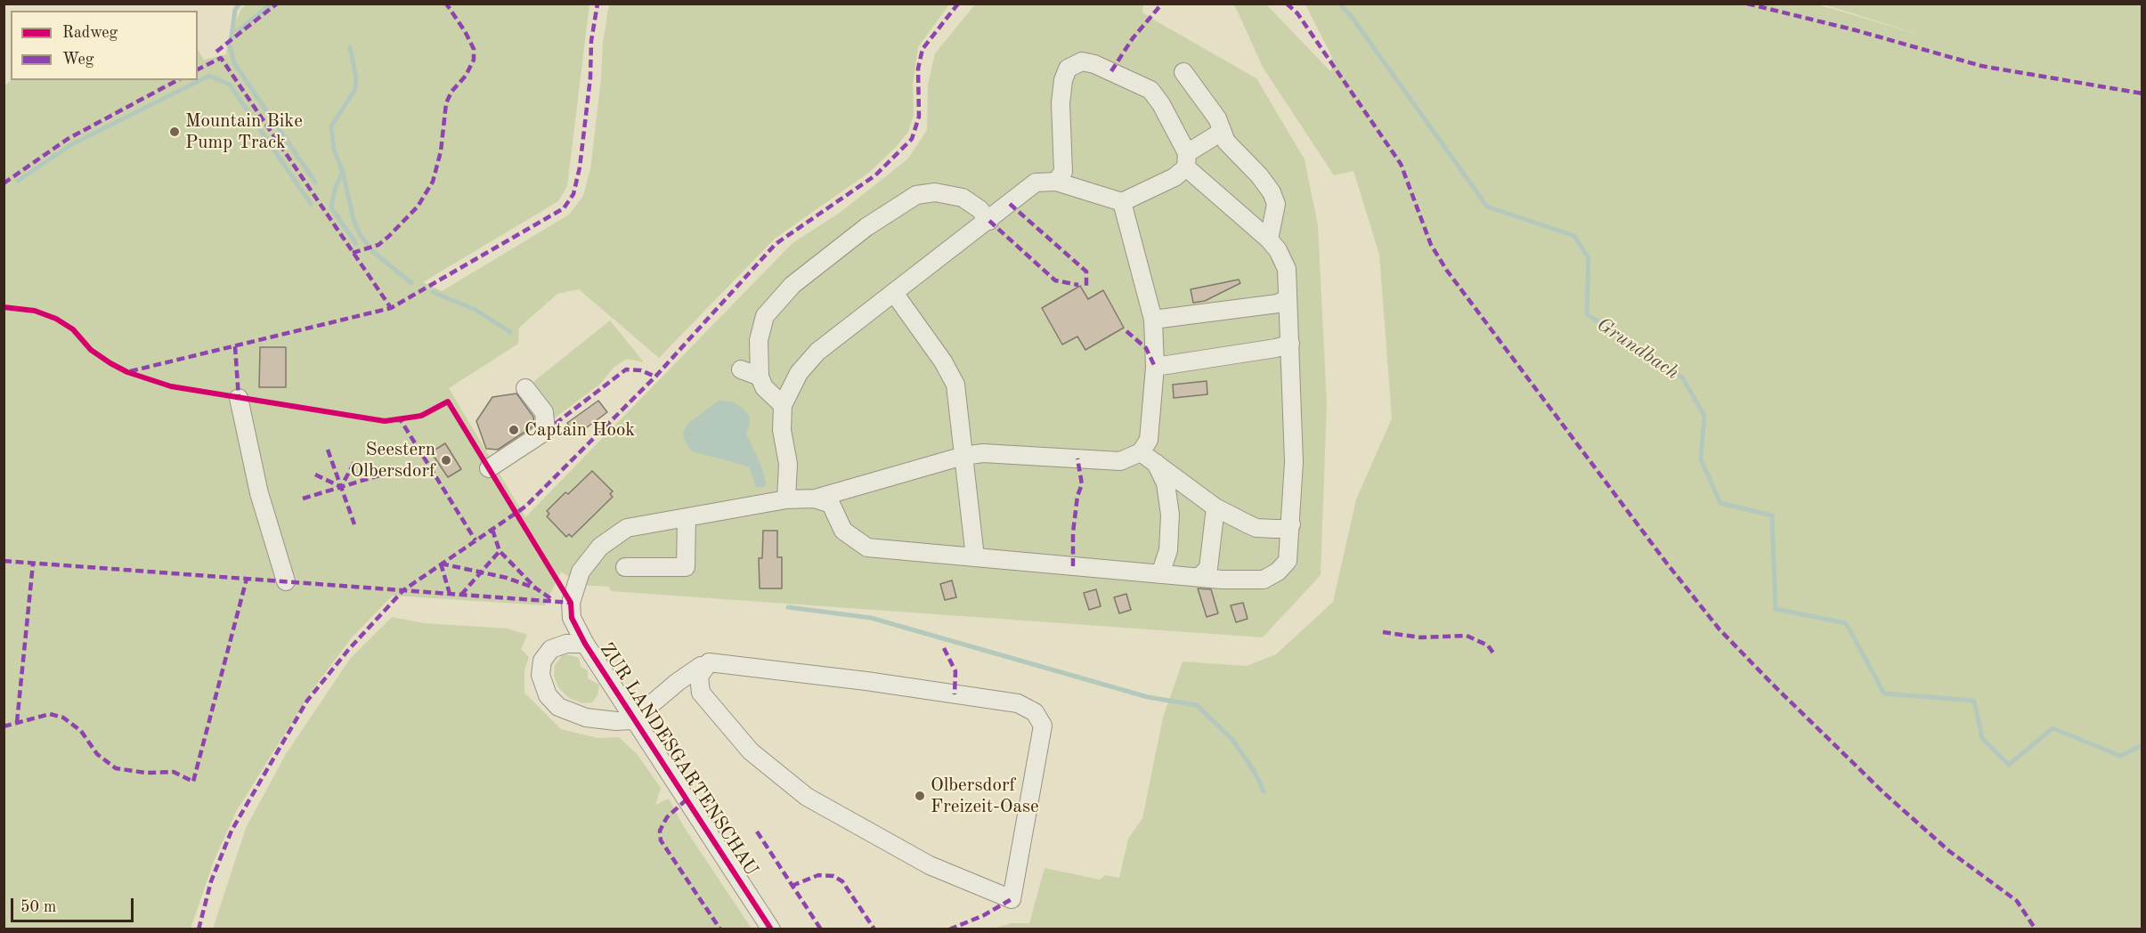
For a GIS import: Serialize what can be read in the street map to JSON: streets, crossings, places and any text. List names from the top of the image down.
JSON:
{
  "streets": {
    "street": ["ZUR LANDESGARTENSCHAU"]
  },
  "water": ["Grundbach"],
  "places": [
    "Mountain Bike Pump Track",
    "Captain Hook",
    "Seestern Olbersdorf",
    "Olbersdorf Freizeit-Oase"
  ],
  "legend": ["Radweg", "Weg"],
  "scale_bar": "50 m"
}
